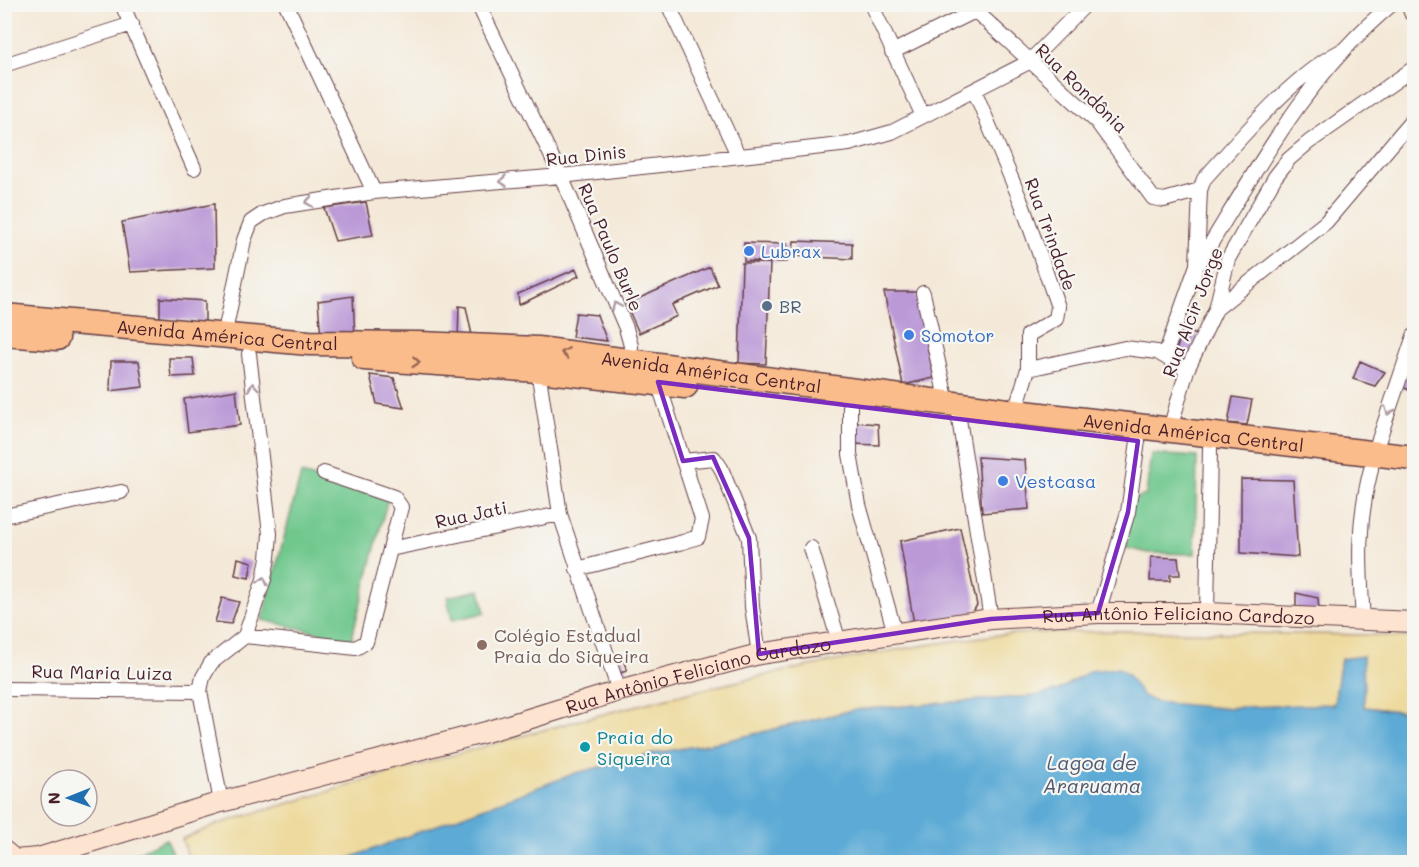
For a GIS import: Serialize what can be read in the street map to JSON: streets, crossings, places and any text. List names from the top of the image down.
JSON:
{
  "streets": {
    "highway": ["Avenida América Central"],
    "street": [
      "Rua Rondônia",
      "Rua Dinis",
      "Rua Trindade",
      "Rua Paulo Burle",
      "Rua Alcir Jorge",
      "Rua Jati",
      "Rua Antônio Feliciano Cardozo",
      "Rua Maria Luiza"
    ]
  },
  "crossings": [
    ["Rua Rondônia", "Rua Dinis"],
    ["Rua Dinis", "Rua Trindade"],
    ["Rua Dinis", "Rua Paulo Burle"],
    ["Rua Dinis", "Avenida América Central"],
    ["Rua Trindade", "Avenida América Central"],
    ["Rua Paulo Burle", "Avenida América Central"],
    ["Rua Alcir Jorge", "Avenida América Central"]
  ],
  "one_way": ["Rua Dinis", "Rua Paulo Burle"],
  "water": ["Lagoa de Araruama"],
  "places": [
    "Lubrax",
    "BR",
    "Somotor",
    "Vestcasa",
    "Colégio Estadual Praia do Siqueira",
    "Praia do Siqueira"
  ],
  "north": "left"
}
